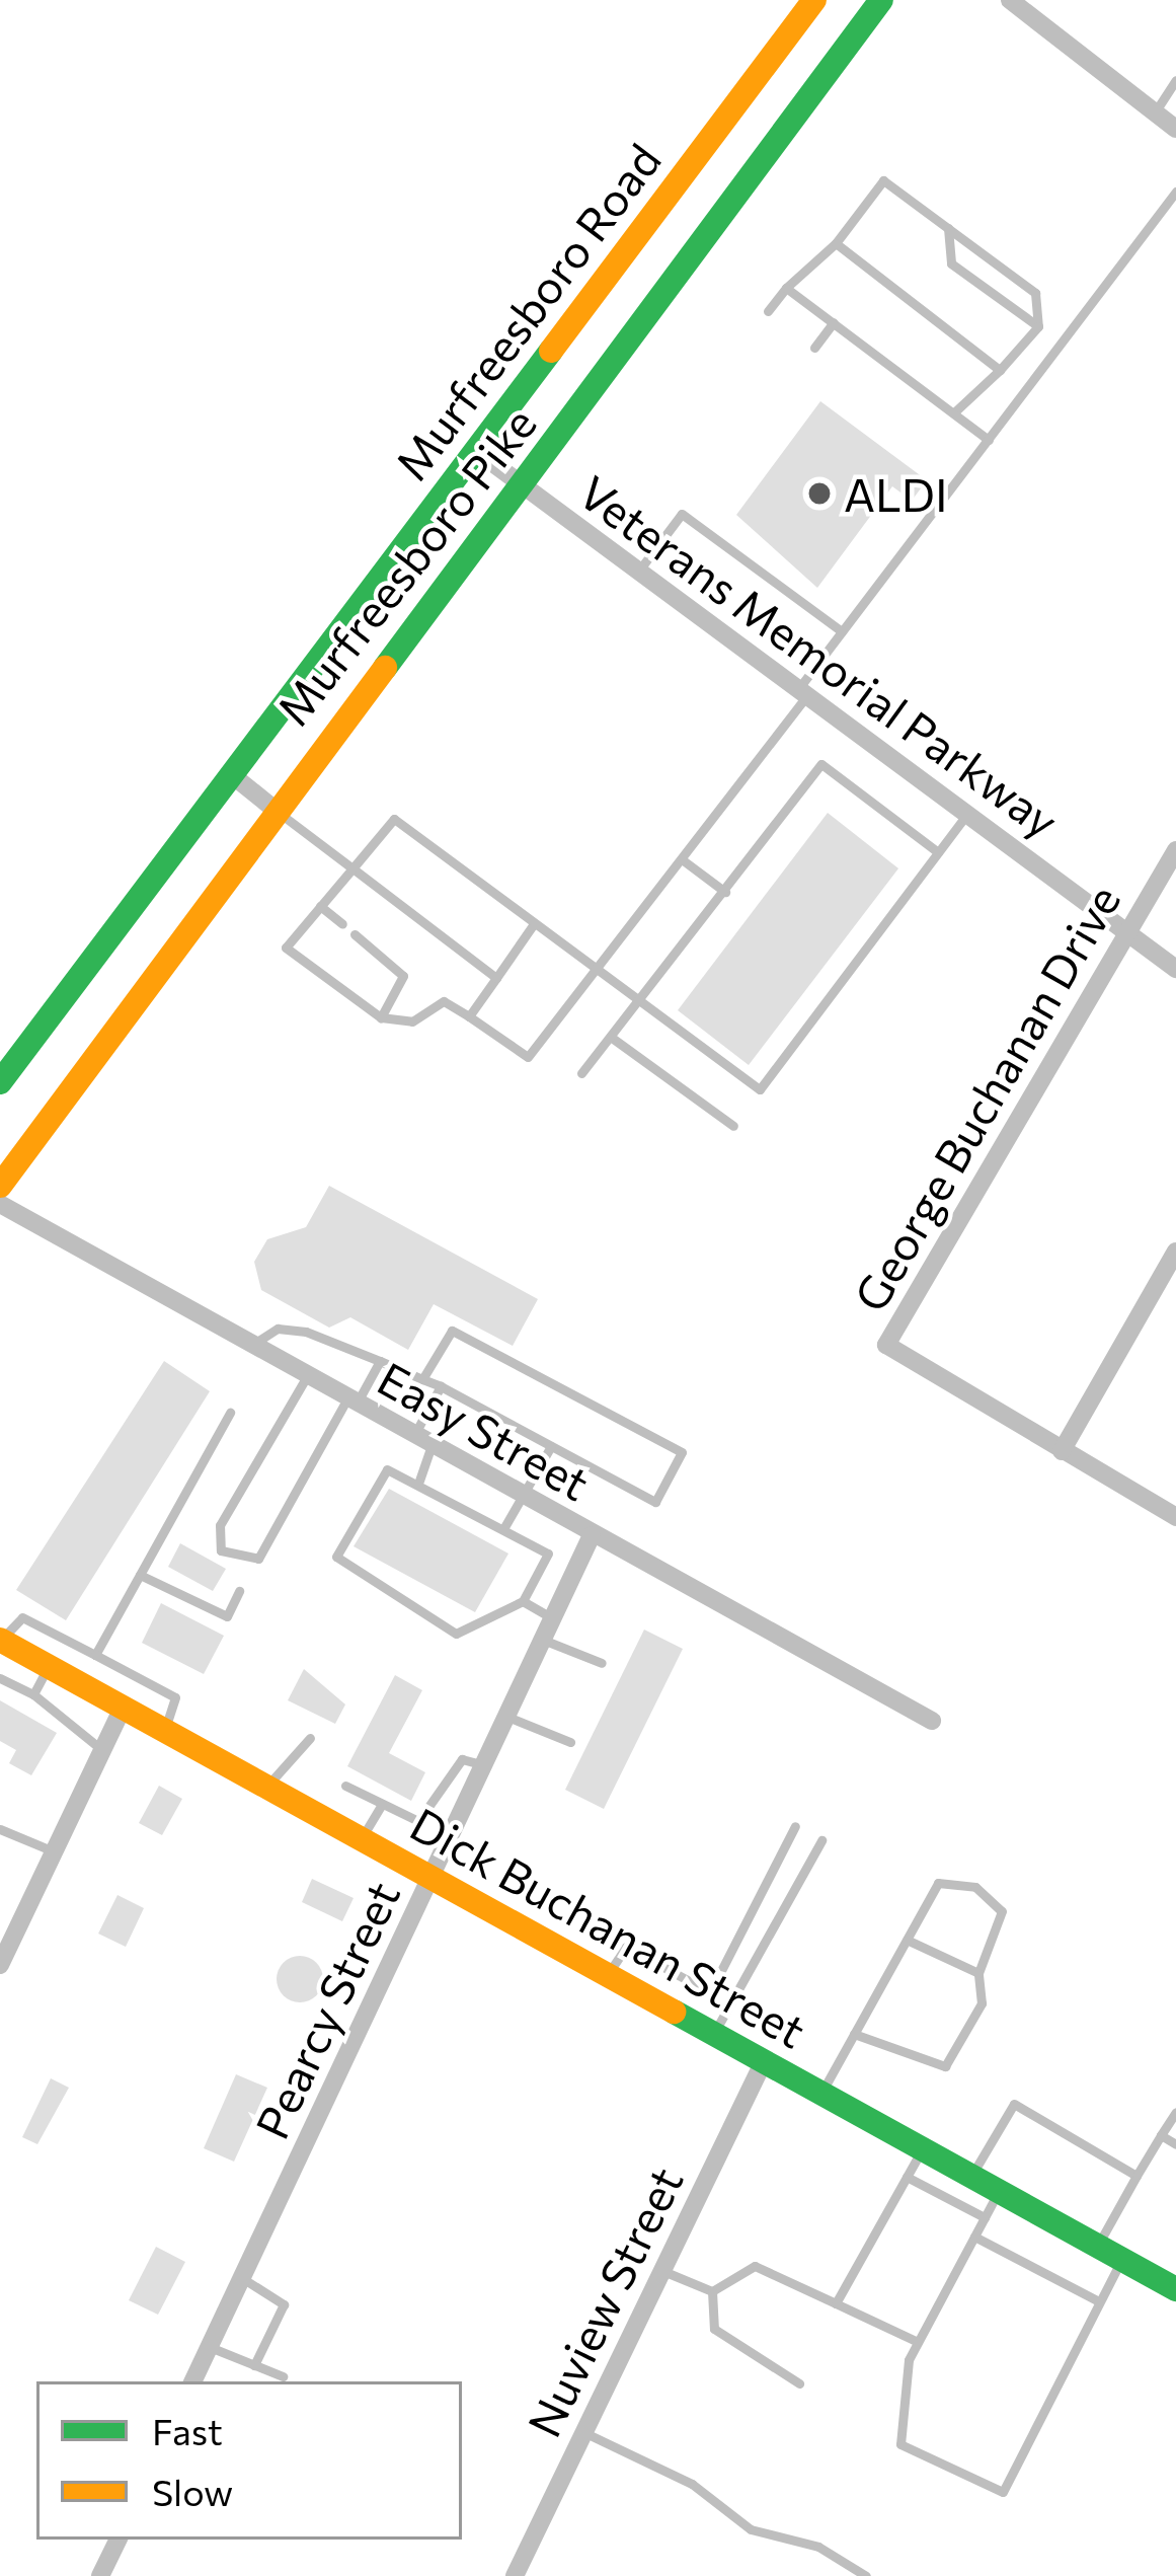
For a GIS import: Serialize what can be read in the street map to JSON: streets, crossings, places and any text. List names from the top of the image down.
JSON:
{
  "streets": {
    "main road": ["Murfreesboro Road", "Murfreesboro Pike", "Dick Buchanan Street"],
    "street": [
      "Veterans Memorial Parkway",
      "George Buchanan Drive",
      "Easy Street",
      "Pearcy Street",
      "Nuview Street"
    ]
  },
  "crossings": [
    ["Murfreesboro Road", "Veterans Memorial Parkway"],
    ["Murfreesboro Pike", "Veterans Memorial Parkway"],
    ["Veterans Memorial Parkway", "George Buchanan Drive"],
    ["Easy Street", "Pearcy Street"],
    ["Dick Buchanan Street", "Pearcy Street"],
    ["Dick Buchanan Street", "Nuview Street"]
  ],
  "places": ["ALDI"],
  "legend": ["Fast", "Slow"]
}
